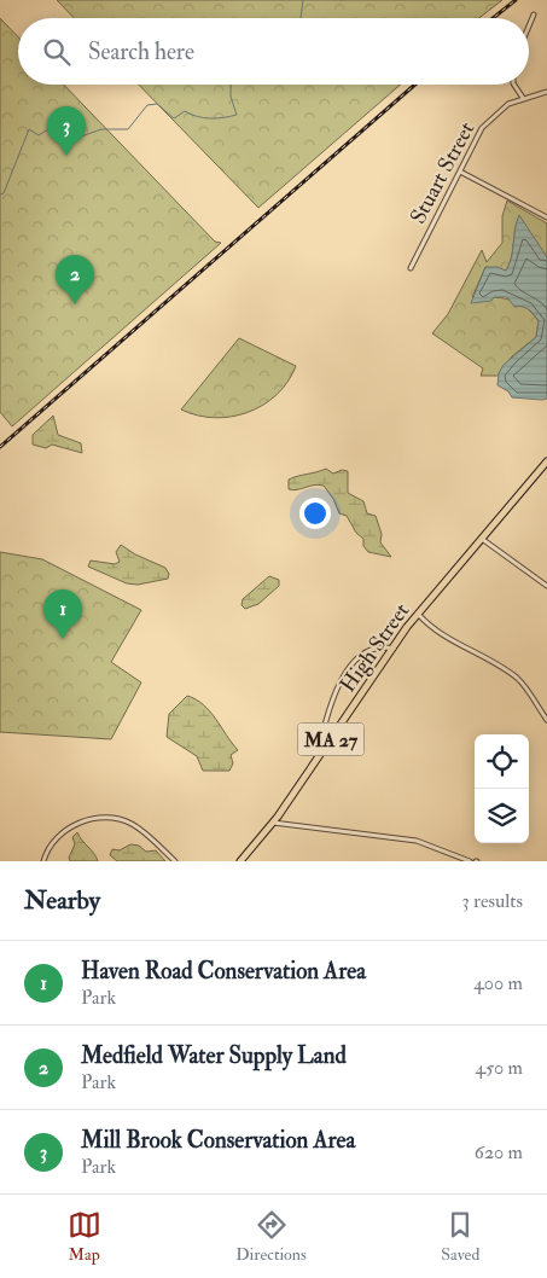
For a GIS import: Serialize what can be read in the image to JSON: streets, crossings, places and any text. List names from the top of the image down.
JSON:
{
  "streets": {
    "main road": ["High Street", "MA 27"],
    "street": ["Stuart Street"]
  },
  "page": {
    "search": "Search here",
    "pins": ["3", "2", "1"],
    "heading": ["Nearby", "3 results"],
    "list": [
      {
        "mark": "1",
        "name": "Haven Road Conservation Area",
        "note": "Park",
        "value": "400 m"
      },
      {
        "mark": "2",
        "name": "Medfield Water Supply Land",
        "note": "Park",
        "value": "450 m"
      },
      {
        "mark": "3",
        "name": "Mill Brook Conservation Area",
        "note": "Park",
        "value": "620 m"
      }
    ],
    "nav": ["Map", "Directions", "Saved"]
  }
}
